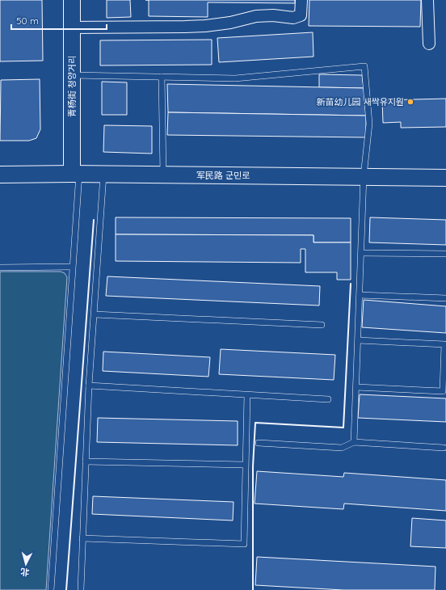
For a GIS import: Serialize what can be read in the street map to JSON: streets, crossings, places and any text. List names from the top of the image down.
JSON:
{
  "streets": {
    "street": ["青杨街 청양거리", "军民路 군민로"]
  },
  "crossings": [
    ["青杨街 청양거리", "军民路 군민로"]
  ],
  "places": ["新苗幼儿园 새싹유지원"],
  "scale_bar": "50 m",
  "north": "bottom"
}
